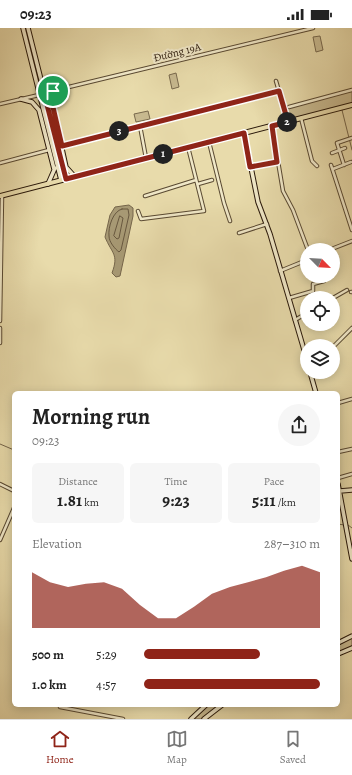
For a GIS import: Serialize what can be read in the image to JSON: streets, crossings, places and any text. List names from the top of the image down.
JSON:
{
  "streets": {
    "street": ["Đường 19A"]
  },
  "north": "bottom right",
  "page": {
    "status": "09:23",
    "pins": ["2", "3", "1"],
    "heading": ["Morning run", "09:23"],
    "stats": [
      ["Distance", "1.81 km"],
      ["Time", "9:23"],
      ["Pace", "5:11 /km"]
    ],
    "chart": ["Elevation", "287–310 m"],
    "list": [
      {
        "name": "500 m",
        "note": "5:29"
      },
      {
        "name": "1.0 km",
        "note": "4:57"
      }
    ],
    "tabs": ["Home", "Map", "Saved"]
  }
}
